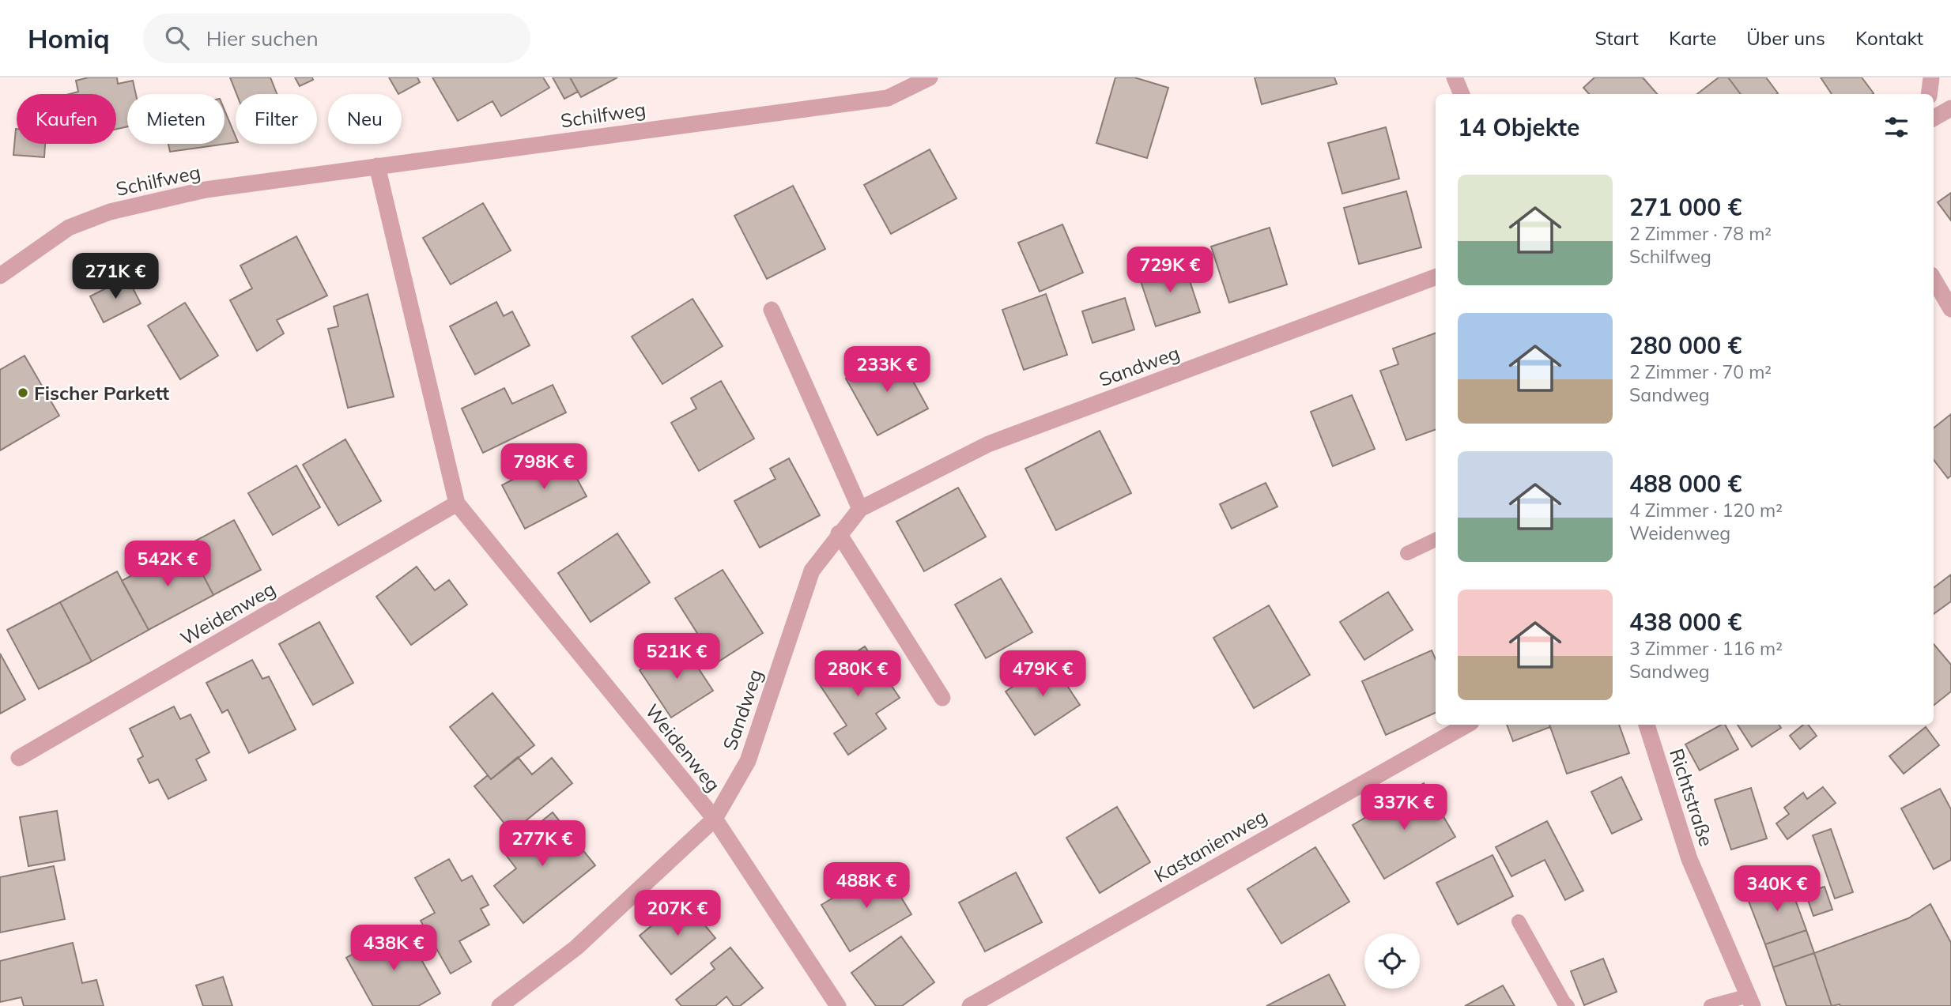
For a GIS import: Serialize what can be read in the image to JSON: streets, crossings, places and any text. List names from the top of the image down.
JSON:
{
  "streets": {
    "street": [
      "Schilfweg",
      "Sandweg",
      "Weidenweg",
      "Richtstraße",
      "Kastanienweg"
    ]
  },
  "crossings": [
    ["Schilfweg", "Weidenweg"],
    ["Sandweg", "Weidenweg"]
  ],
  "places": ["Fischer Parkett"],
  "page": {
    "header": "Homiq",
    "search": "Hier suchen",
    "nav": [
      "Start",
      "Karte",
      "Über uns",
      "Kontakt"
    ],
    "chip": [
      "Kaufen",
      "Mieten",
      "Filter",
      "Neu"
    ],
    "heading": "14 Objekte",
    "list": [
      {
        "name": "271 000 €",
        "note": "2 Zimmer · 78 m² · Schilfweg"
      },
      {
        "name": "280 000 €",
        "note": "2 Zimmer · 70 m² · Sandweg"
      },
      {
        "name": "488 000 €",
        "note": "4 Zimmer · 120 m² · Weidenweg"
      },
      {
        "name": "438 000 €",
        "note": "3 Zimmer · 116 m² · Sandweg"
      }
    ],
    "price": [
      "729K €",
      "271K €",
      "233K €",
      "798K €",
      "542K €",
      "521K €",
      "280K €",
      "479K €",
      "337K €",
      "277K €",
      "488K €",
      "340K €",
      "207K €",
      "438K €"
    ]
  }
}
